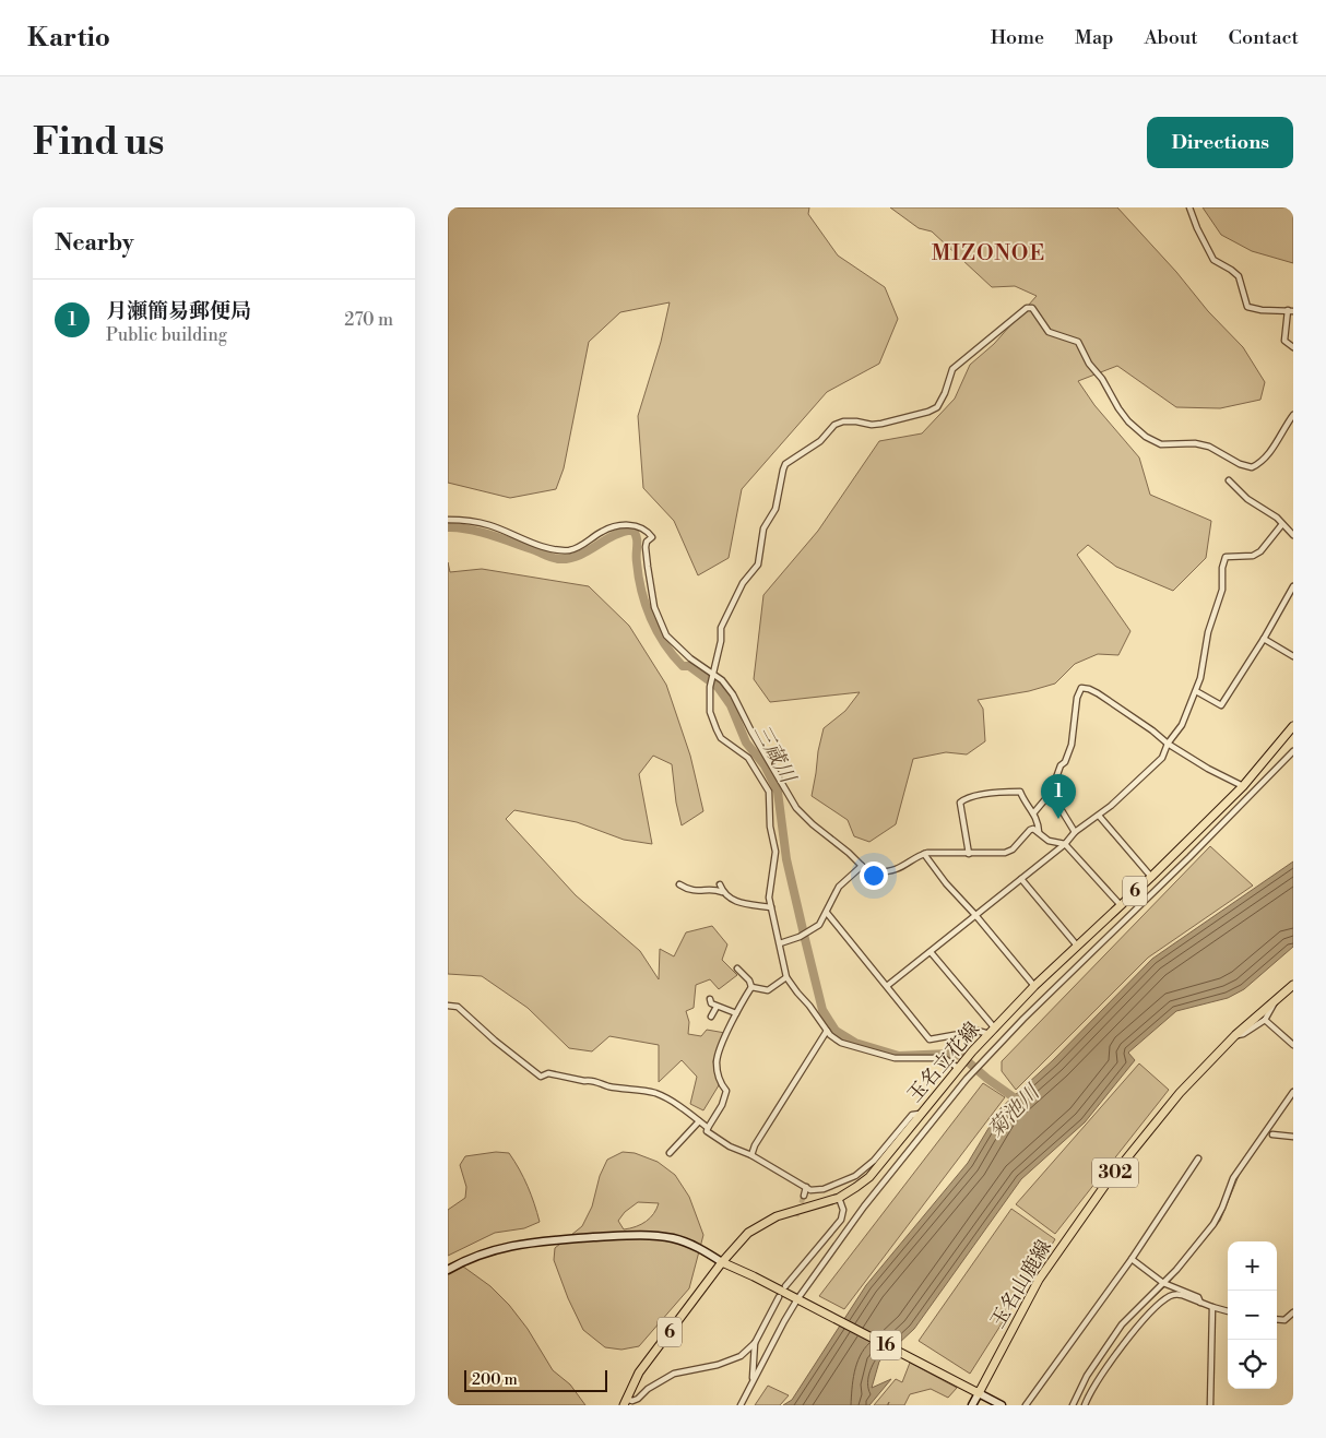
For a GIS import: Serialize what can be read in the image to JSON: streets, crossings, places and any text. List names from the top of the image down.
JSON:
{
  "streets": {
    "main road": [
      "6",
      "玉名立花線",
      "302",
      "玉名山鹿線",
      "16"
    ]
  },
  "crossings": [
    ["玉名立花線", "16"],
    ["302", "玉名山鹿線"],
    ["302", "16"],
    ["玉名山鹿線", "16"]
  ],
  "districts": ["MIZONOE"],
  "water": ["三蔵川", "菊池川"],
  "scale_bar": "200 m",
  "page": {
    "header": "Kartio",
    "nav": [
      "Home",
      "Map",
      "About",
      "Contact"
    ],
    "buttons": "Directions",
    "title": "Find us",
    "heading": "Nearby",
    "list": [
      {
        "mark": "1",
        "name": "月瀬簡易郵便局",
        "note": "Public building",
        "value": "270 m"
      }
    ],
    "pins": "1",
    "map_buttons": ["+", "−"],
    "scale": "200 m"
  }
}
